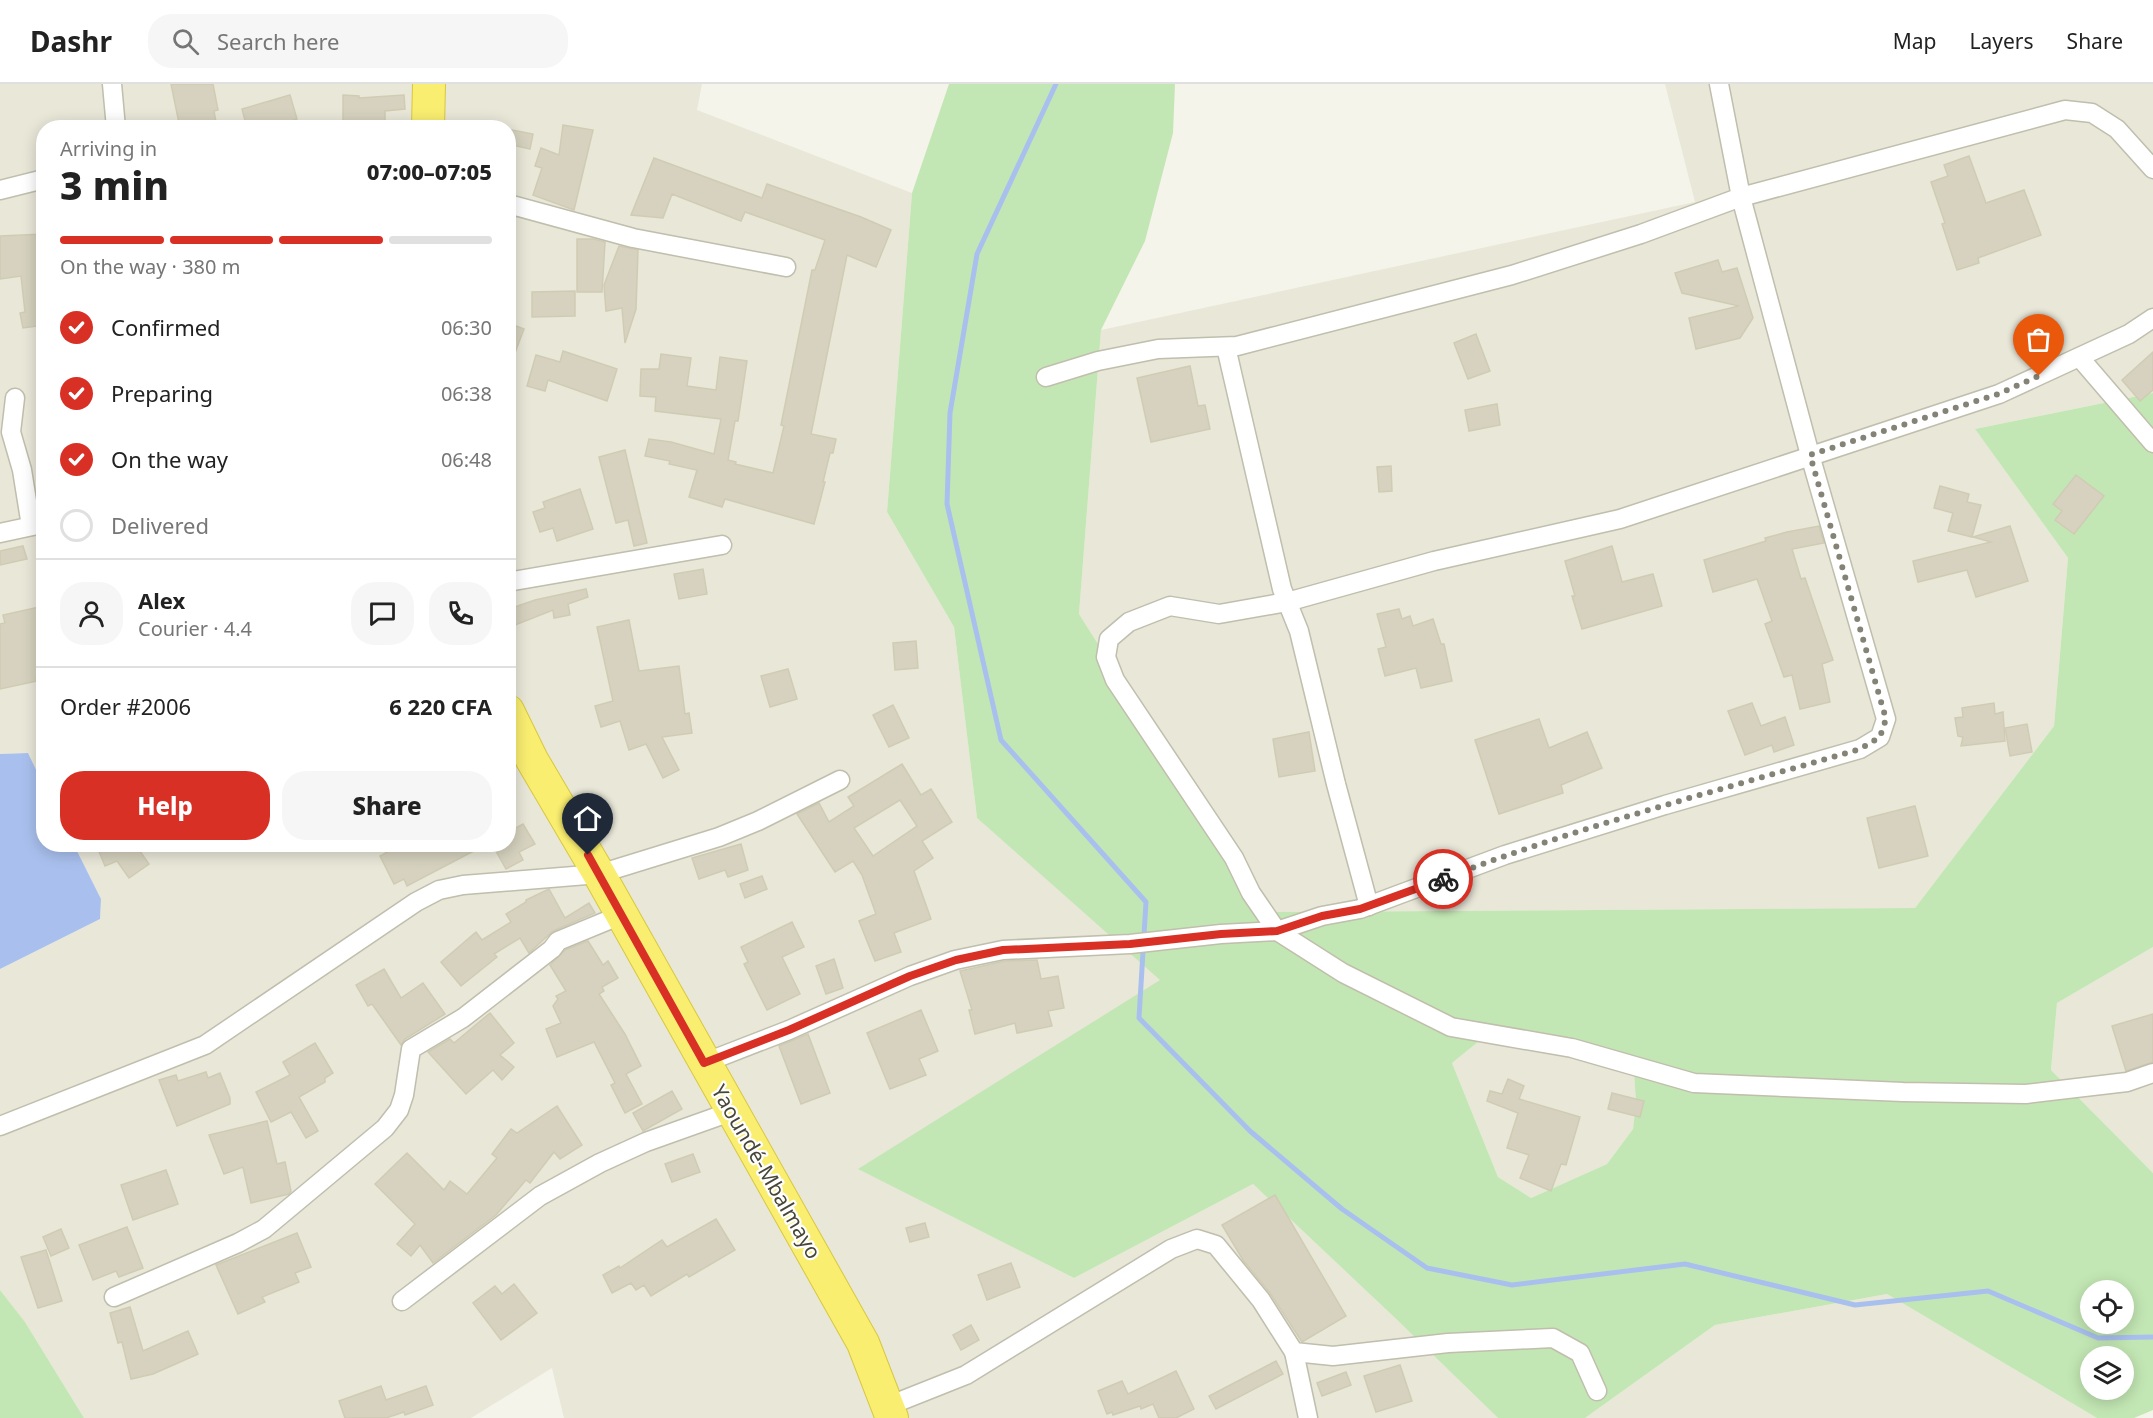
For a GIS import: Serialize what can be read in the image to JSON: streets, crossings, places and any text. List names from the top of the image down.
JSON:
{
  "streets": {
    "highway": ["Yaoundé-Mbalmayo"]
  },
  "page": {
    "header": "Dashr",
    "search": "Search here",
    "nav": ["Map", "Layers", "Share"],
    "heading": ["3 min", "Arriving in", "07:00–07:05"],
    "panel": [
      "Alex",
      "Courier · 4.4",
      "Order #2006",
      "6 220 CFA"
    ],
    "bar": "On the way · 380 m",
    "list": [
      ["Confirmed", "06:30"],
      ["Preparing", "06:38"],
      ["On the way", "06:48"],
      "Delivered"
    ],
    "buttons": ["Help", "Share"]
  }
}
